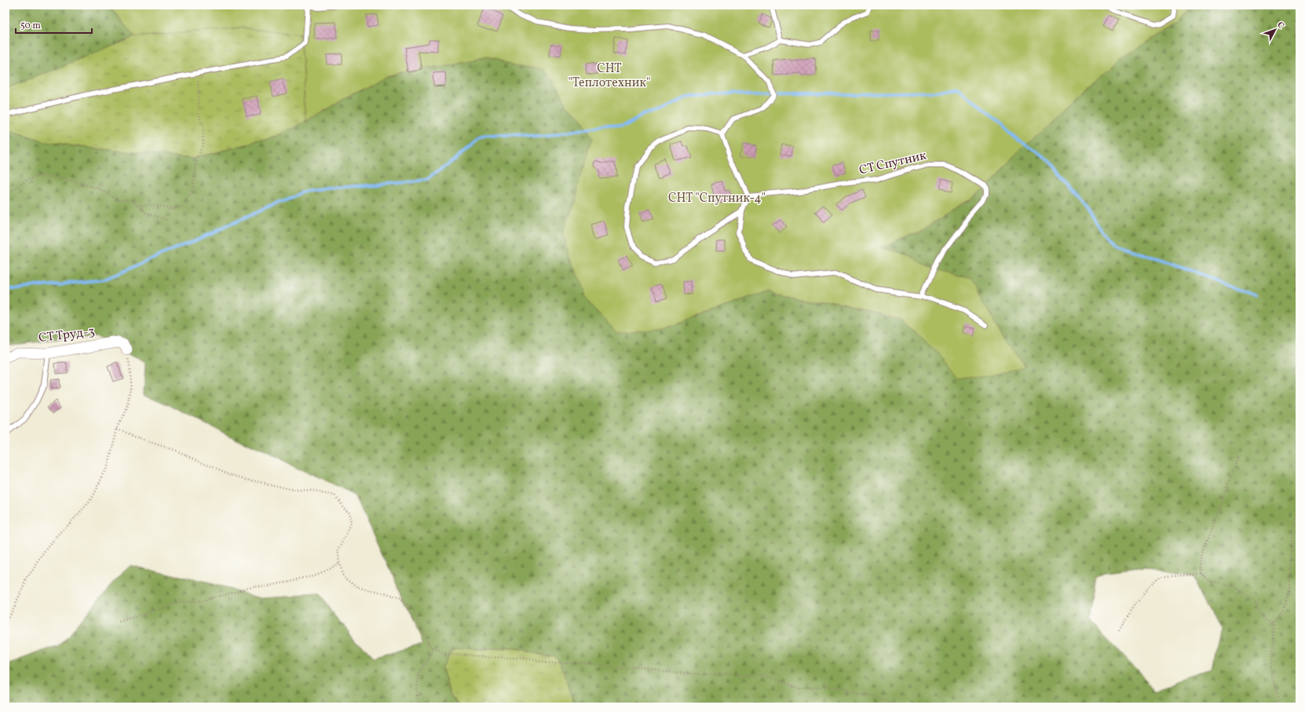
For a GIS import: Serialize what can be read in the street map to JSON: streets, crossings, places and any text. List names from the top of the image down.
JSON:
{
  "streets": {
    "street": ["СТ Труд-3"],
    "lane": ["СТ Спутник"]
  },
  "parks": ["СНТ \"Теплотехник\"", "СНТ \"Спутник-4\""],
  "scale_bar": "50 m",
  "north": "top right"
}
